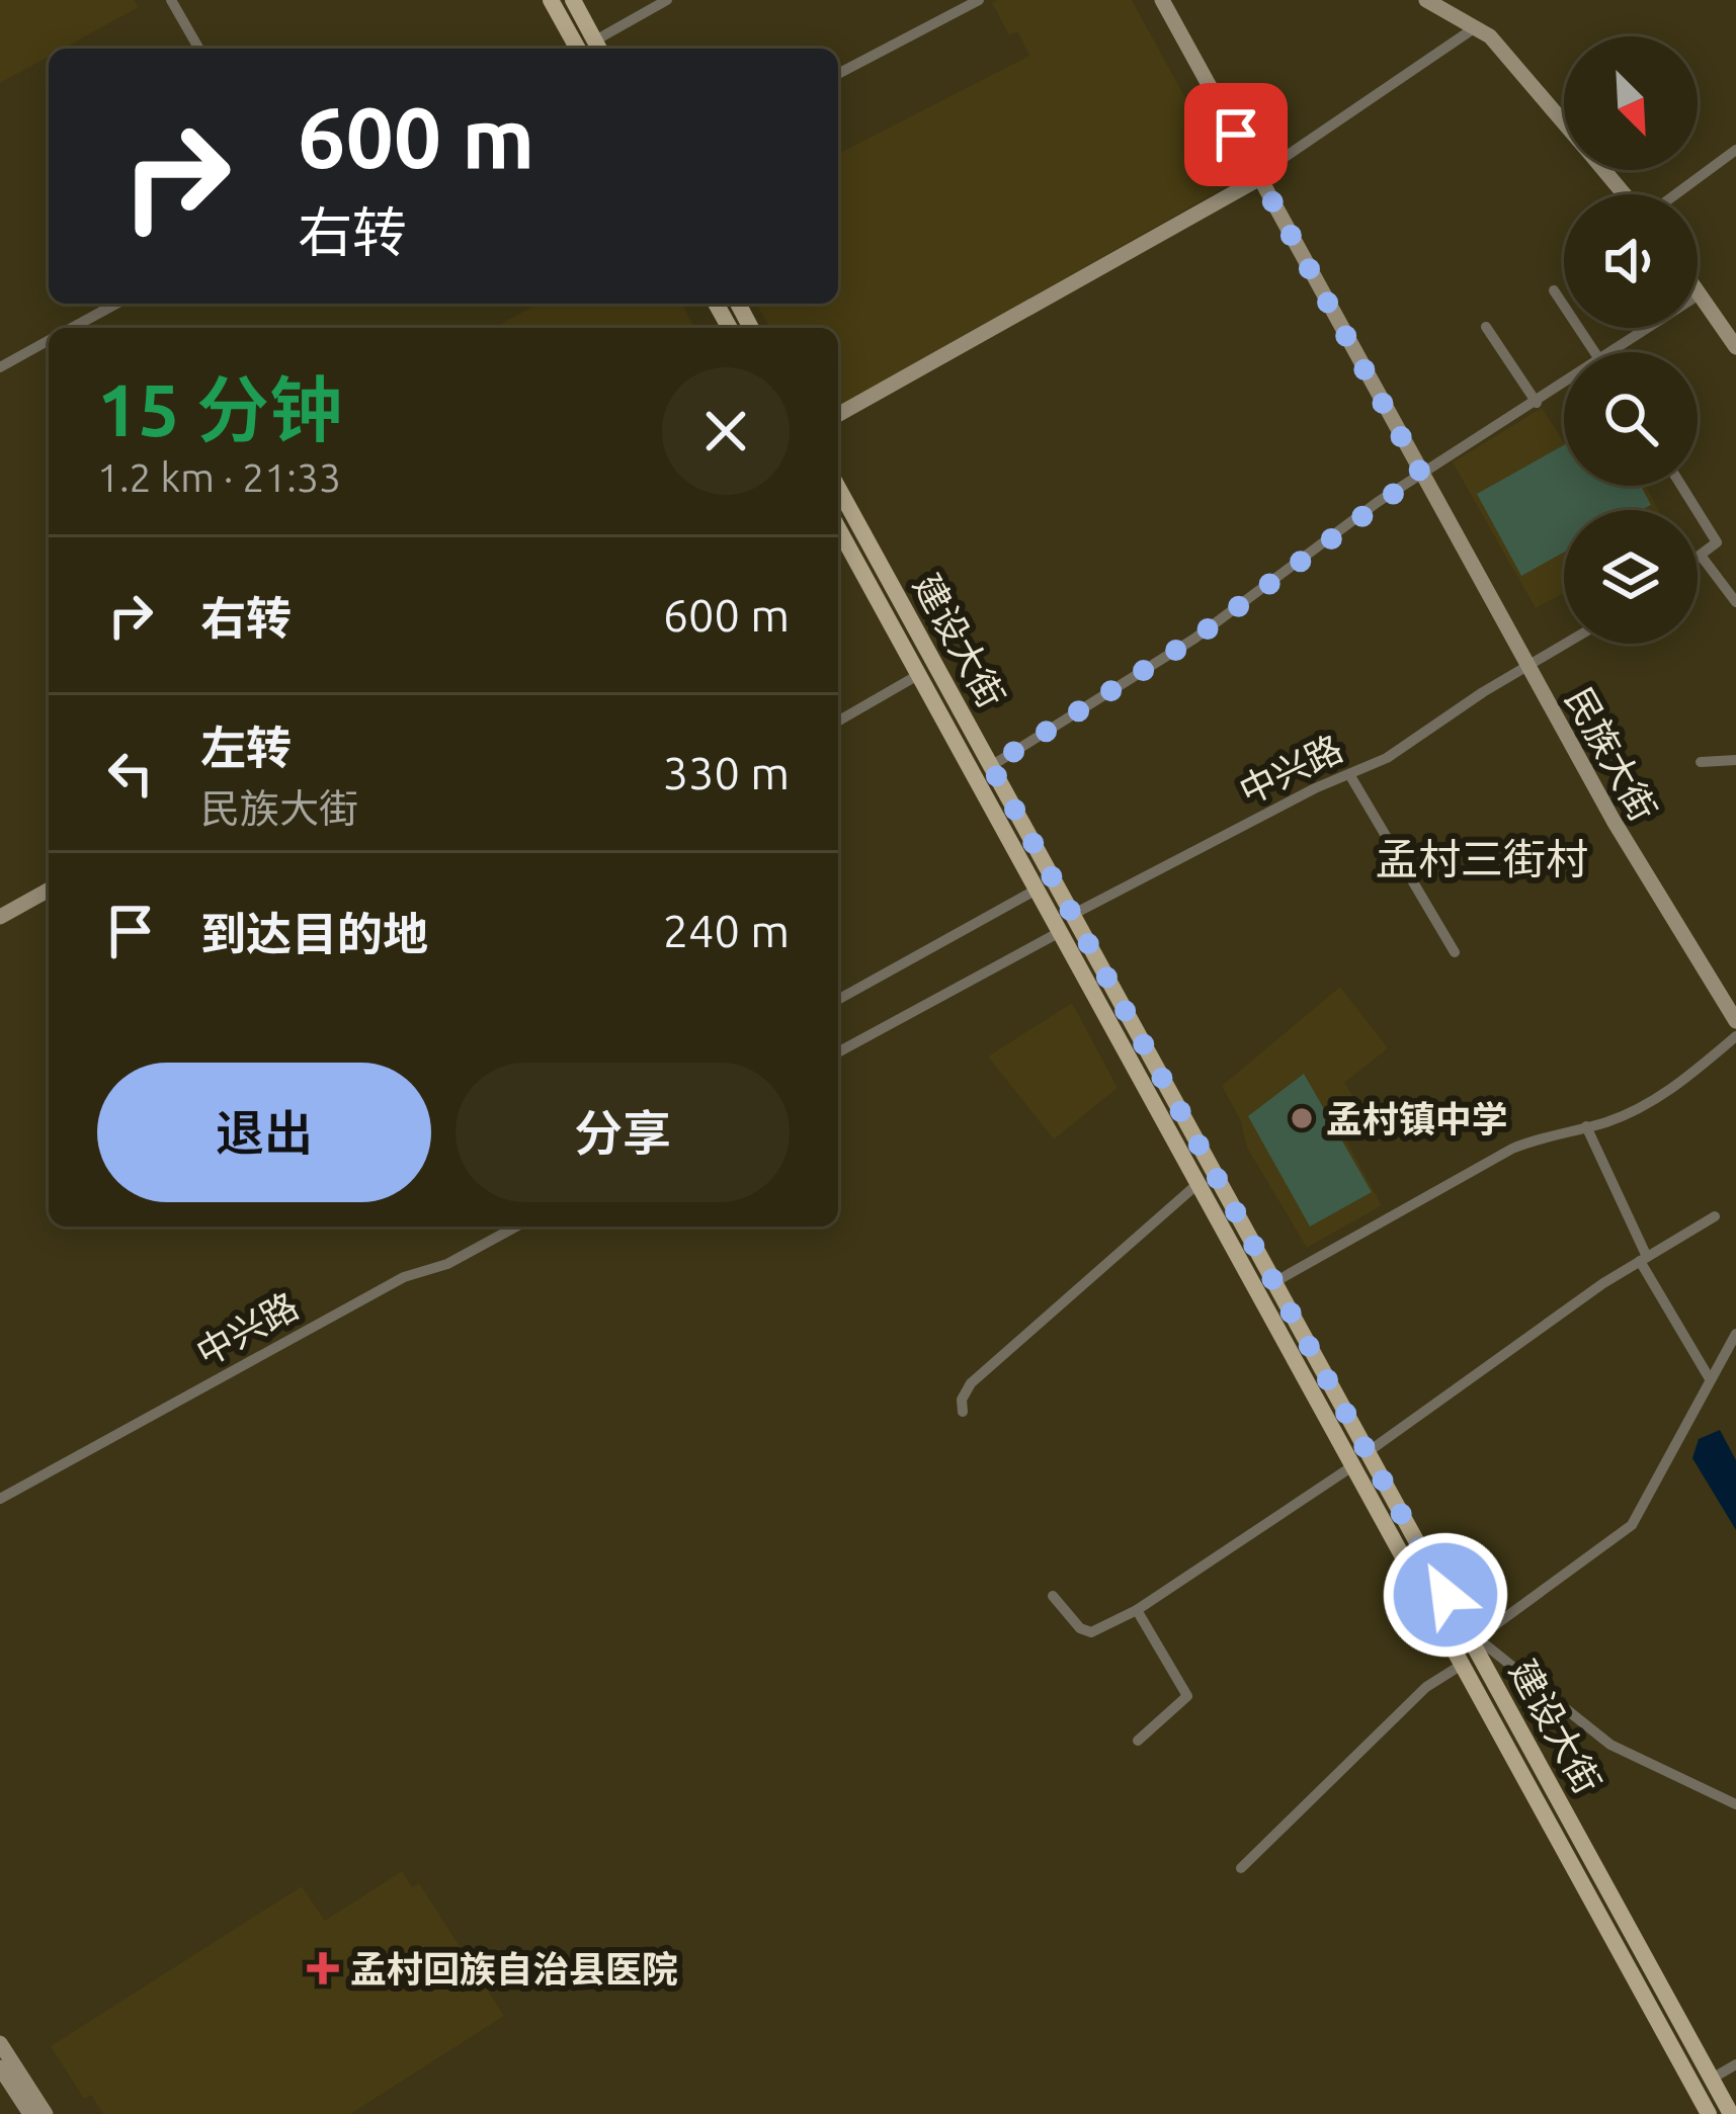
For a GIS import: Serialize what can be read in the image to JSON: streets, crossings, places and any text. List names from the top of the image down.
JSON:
{
  "streets": {
    "main road": ["建设大街", "民族大街"],
    "street": ["中兴路"]
  },
  "crossings": [
    ["建设大街", "中兴路"],
    ["民族大街", "中兴路"]
  ],
  "districts": ["孟村三街村"],
  "places": {
    "other": ["孟村镇中学"],
    "health": ["孟村回族自治县医院"]
  },
  "north": "bottom right",
  "page": {
    "turn": ["600 m", "右转"],
    "heading": ["15 分钟", "1.2 km · 21:33"],
    "list": [
      {
        "name": "右转",
        "value": "600 m"
      },
      {
        "name": "左转",
        "note": "民族大街",
        "value": "330 m"
      },
      {
        "name": "到达目的地",
        "value": "240 m"
      }
    ],
    "buttons": ["退出", "分享"]
  }
}
